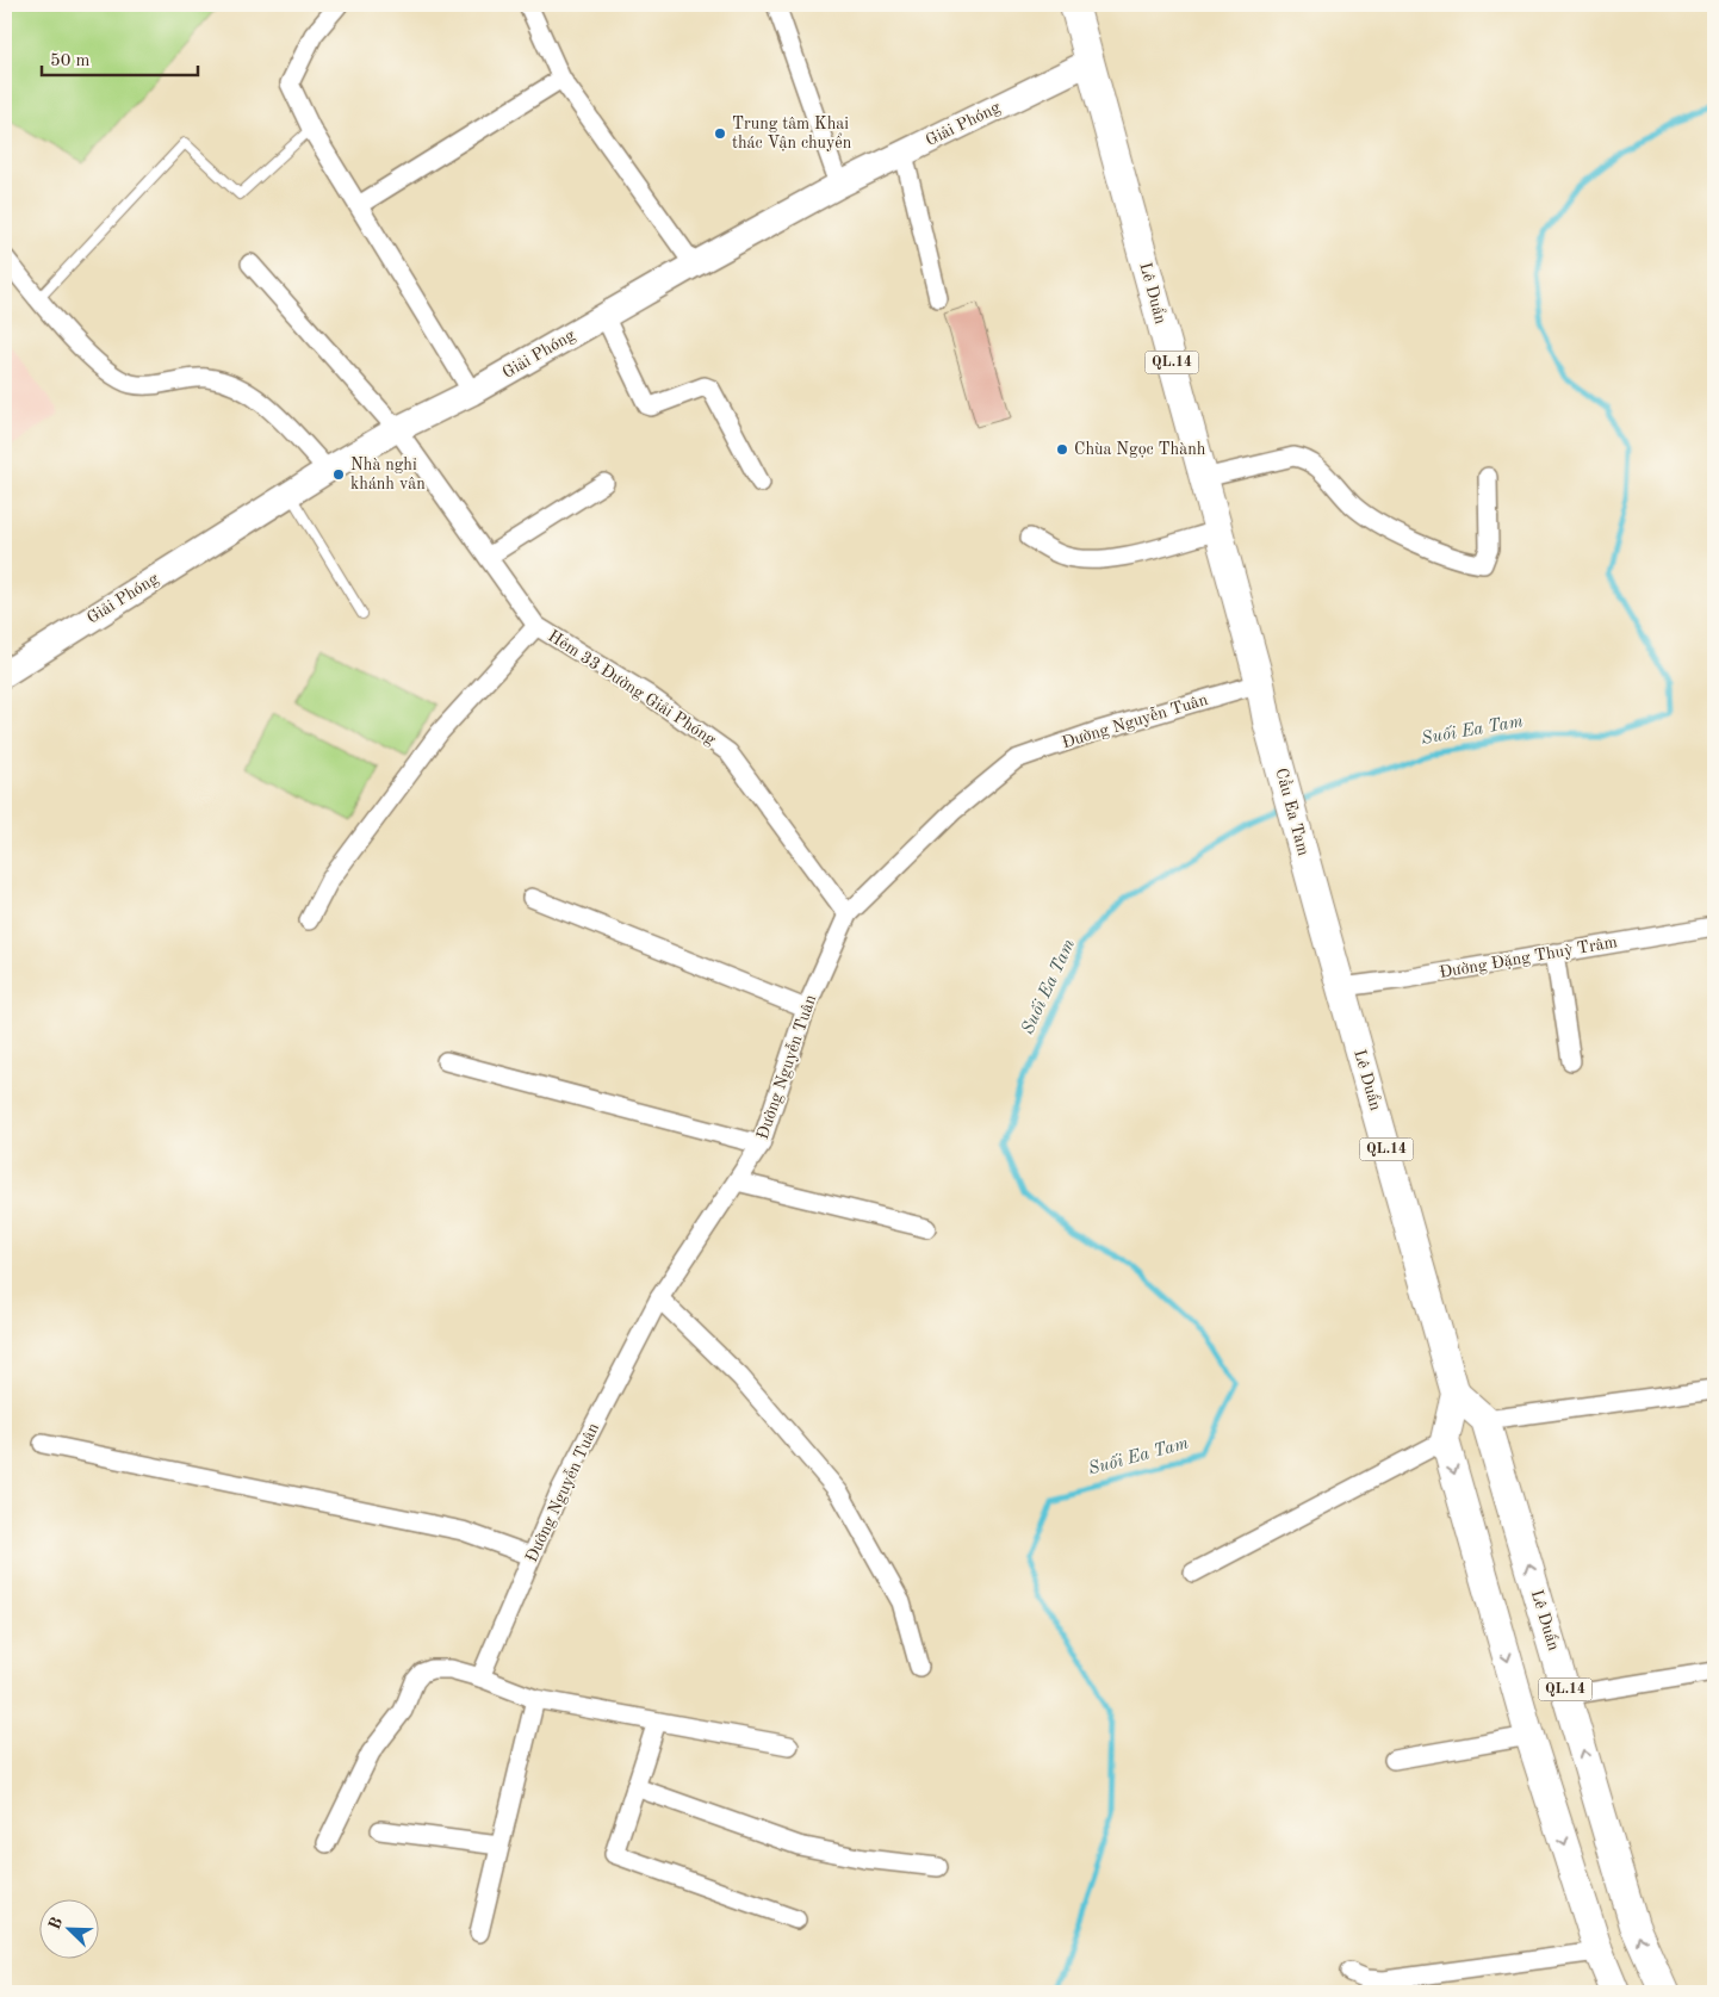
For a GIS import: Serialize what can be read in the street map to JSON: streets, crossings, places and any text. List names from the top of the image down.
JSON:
{
  "streets": {
    "main road": ["Lê Duẩn", "QL.14", "Cầu Ea Tam"],
    "street": [
      "Giải Phóng",
      "Hẻm 33 Đường Giải Phóng",
      "Đường Nguyễn Tuân",
      "Đường Đặng Thuỳ Trâm"
    ]
  },
  "crossings": [
    ["Giải Phóng", "Lê Duẩn"],
    ["Giải Phóng", "Hẻm 33 Đường Giải Phóng"],
    ["Lê Duẩn", "Đường Nguyễn Tuân"],
    ["Lê Duẩn", "Cầu Ea Tam"],
    ["Lê Duẩn", "Đường Đặng Thuỳ Trâm"],
    ["Hẻm 33 Đường Giải Phóng", "Đường Nguyễn Tuân"]
  ],
  "water": ["Suối Ea Tam"],
  "places": ["Trung tâm Khai thác Vận chuyển", "Chùa Ngọc Thành", "Nhà nghỉ khánh vân"],
  "scale_bar": "50 m",
  "north": "top left"
}
